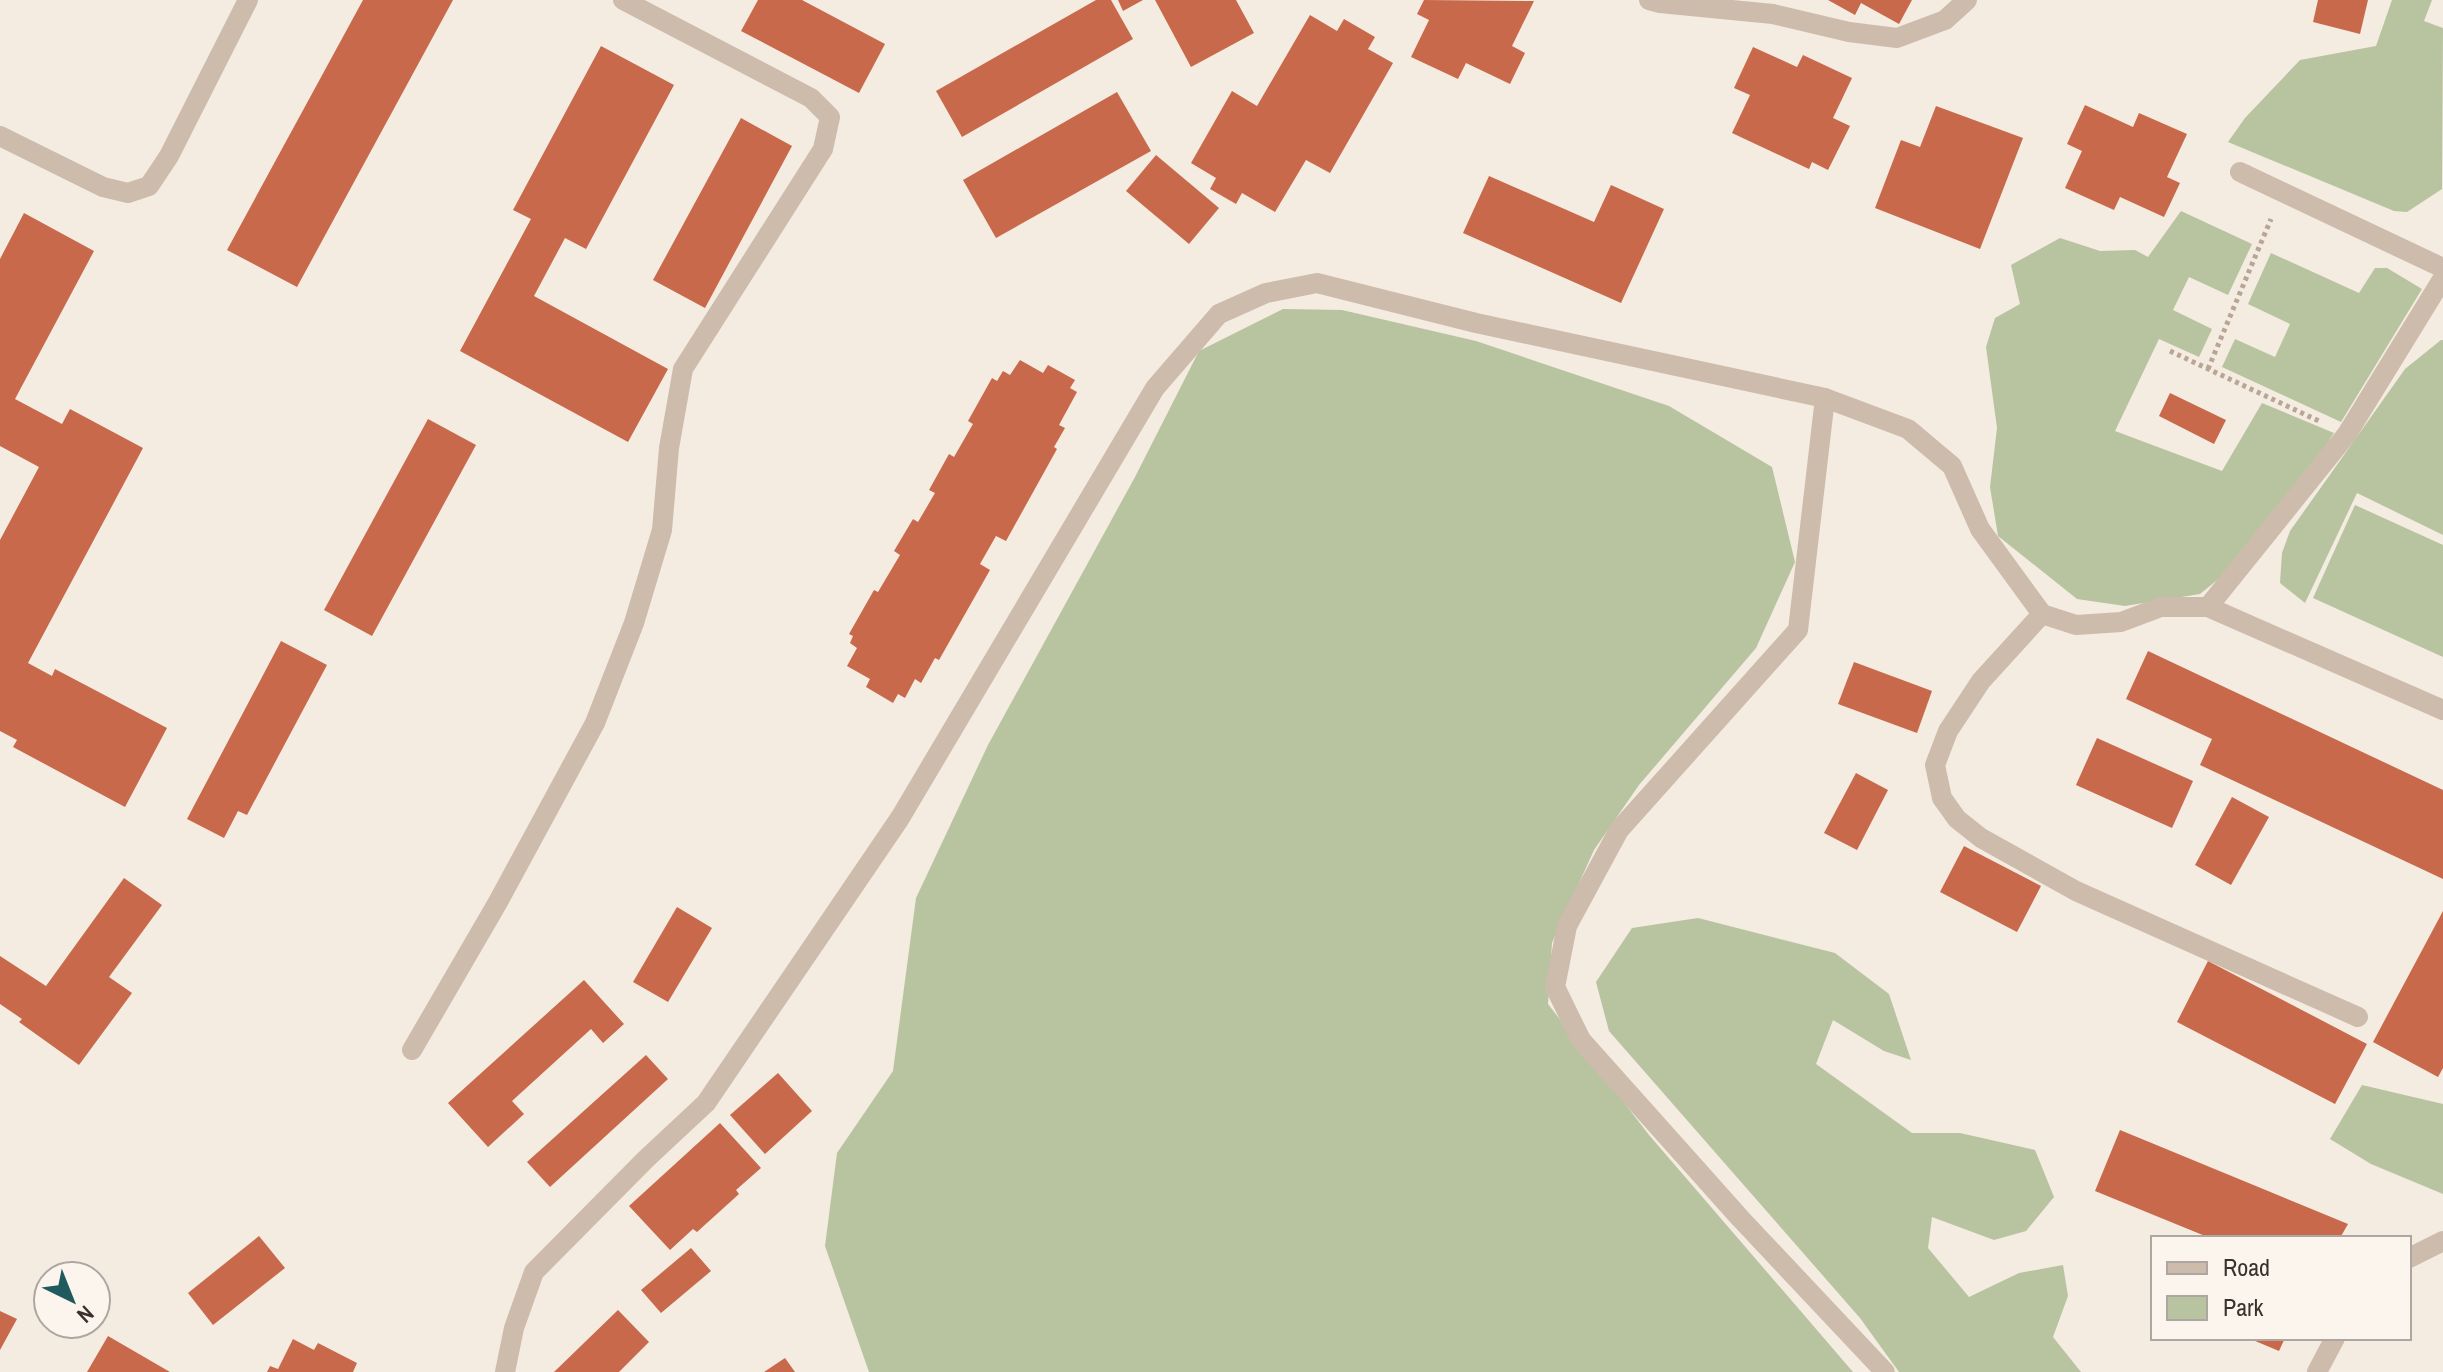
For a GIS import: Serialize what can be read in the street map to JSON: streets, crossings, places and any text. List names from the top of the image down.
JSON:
{
  "legend": ["Road", "Park"],
  "north": "bottom right"
}
